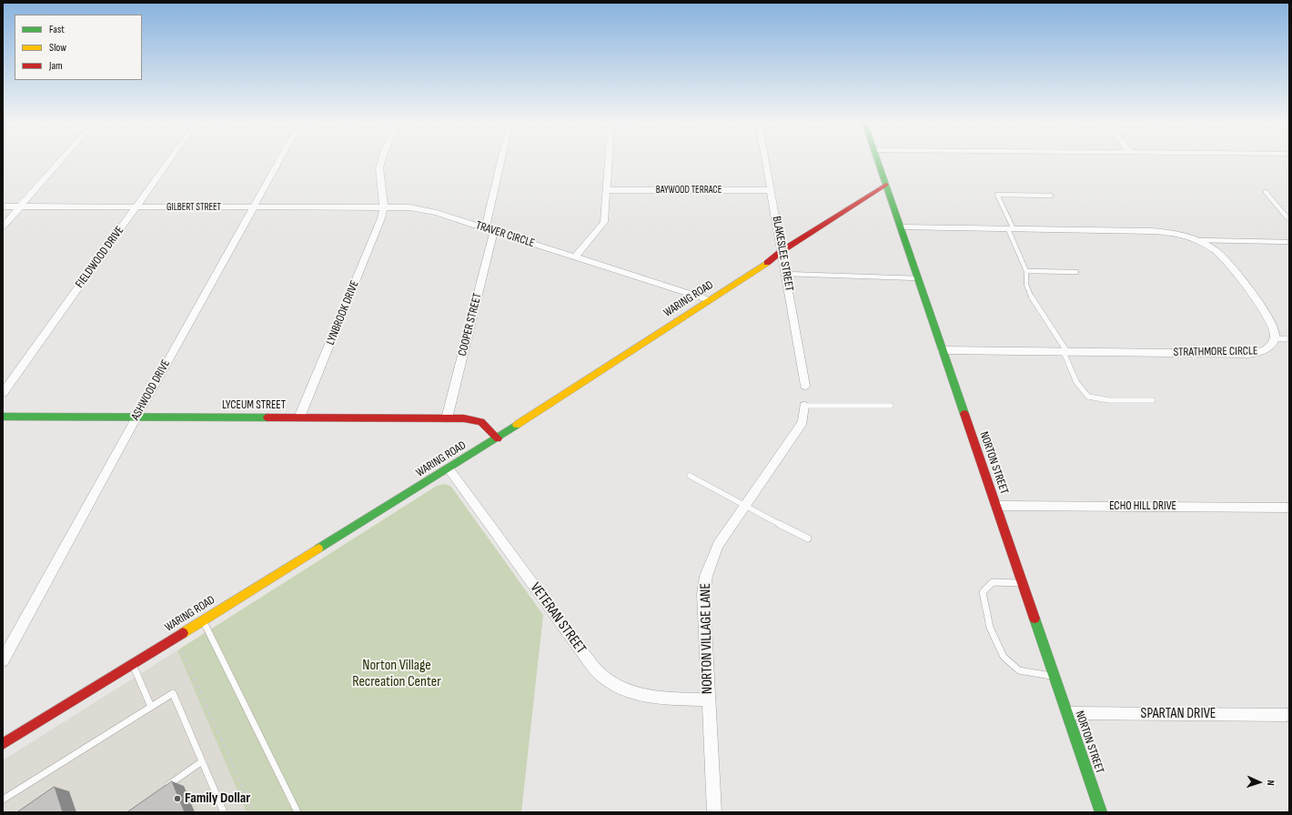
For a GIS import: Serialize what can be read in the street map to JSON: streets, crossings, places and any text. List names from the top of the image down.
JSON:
{
  "streets": {
    "street": [
      "BAYWOOD TERRACE",
      "GILBERT STREET",
      "TRAVER CIRCLE",
      "BLAKESLEE STREET",
      "FIELDWOOD DRIVE",
      "WARING ROAD",
      "LYNBROOK DRIVE",
      "COOPER STREET",
      "STRATHMORE CIRCLE",
      "ASHWOOD DRIVE",
      "LYCEUM STREET",
      "NORTON STREET",
      "ECHO HILL DRIVE",
      "VETERAN STREET",
      "NORTON VILLAGE LANE",
      "SPARTAN DRIVE"
    ]
  },
  "crossings": [
    ["BAYWOOD TERRACE", "BLAKESLEE STREET"],
    ["GILBERT STREET", "TRAVER CIRCLE"],
    ["GILBERT STREET", "FIELDWOOD DRIVE"],
    ["GILBERT STREET", "LYNBROOK DRIVE"],
    ["GILBERT STREET", "ASHWOOD DRIVE"],
    ["TRAVER CIRCLE", "WARING ROAD"],
    ["TRAVER CIRCLE", "LYNBROOK DRIVE"],
    ["TRAVER CIRCLE", "COOPER STREET"],
    ["BLAKESLEE STREET", "WARING ROAD"],
    ["WARING ROAD", "LYCEUM STREET"],
    ["WARING ROAD", "NORTON STREET"],
    ["WARING ROAD", "VETERAN STREET"],
    ["LYNBROOK DRIVE", "LYCEUM STREET"],
    ["COOPER STREET", "LYCEUM STREET"],
    ["STRATHMORE CIRCLE", "NORTON STREET"],
    ["ASHWOOD DRIVE", "LYCEUM STREET"],
    ["NORTON STREET", "ECHO HILL DRIVE"],
    ["NORTON STREET", "SPARTAN DRIVE"],
    ["VETERAN STREET", "NORTON VILLAGE LANE"]
  ],
  "parks": ["Norton Village Recreation Center"],
  "places": ["Family Dollar"],
  "legend": ["Fast", "Slow", "Jam"],
  "north": "right"
}
